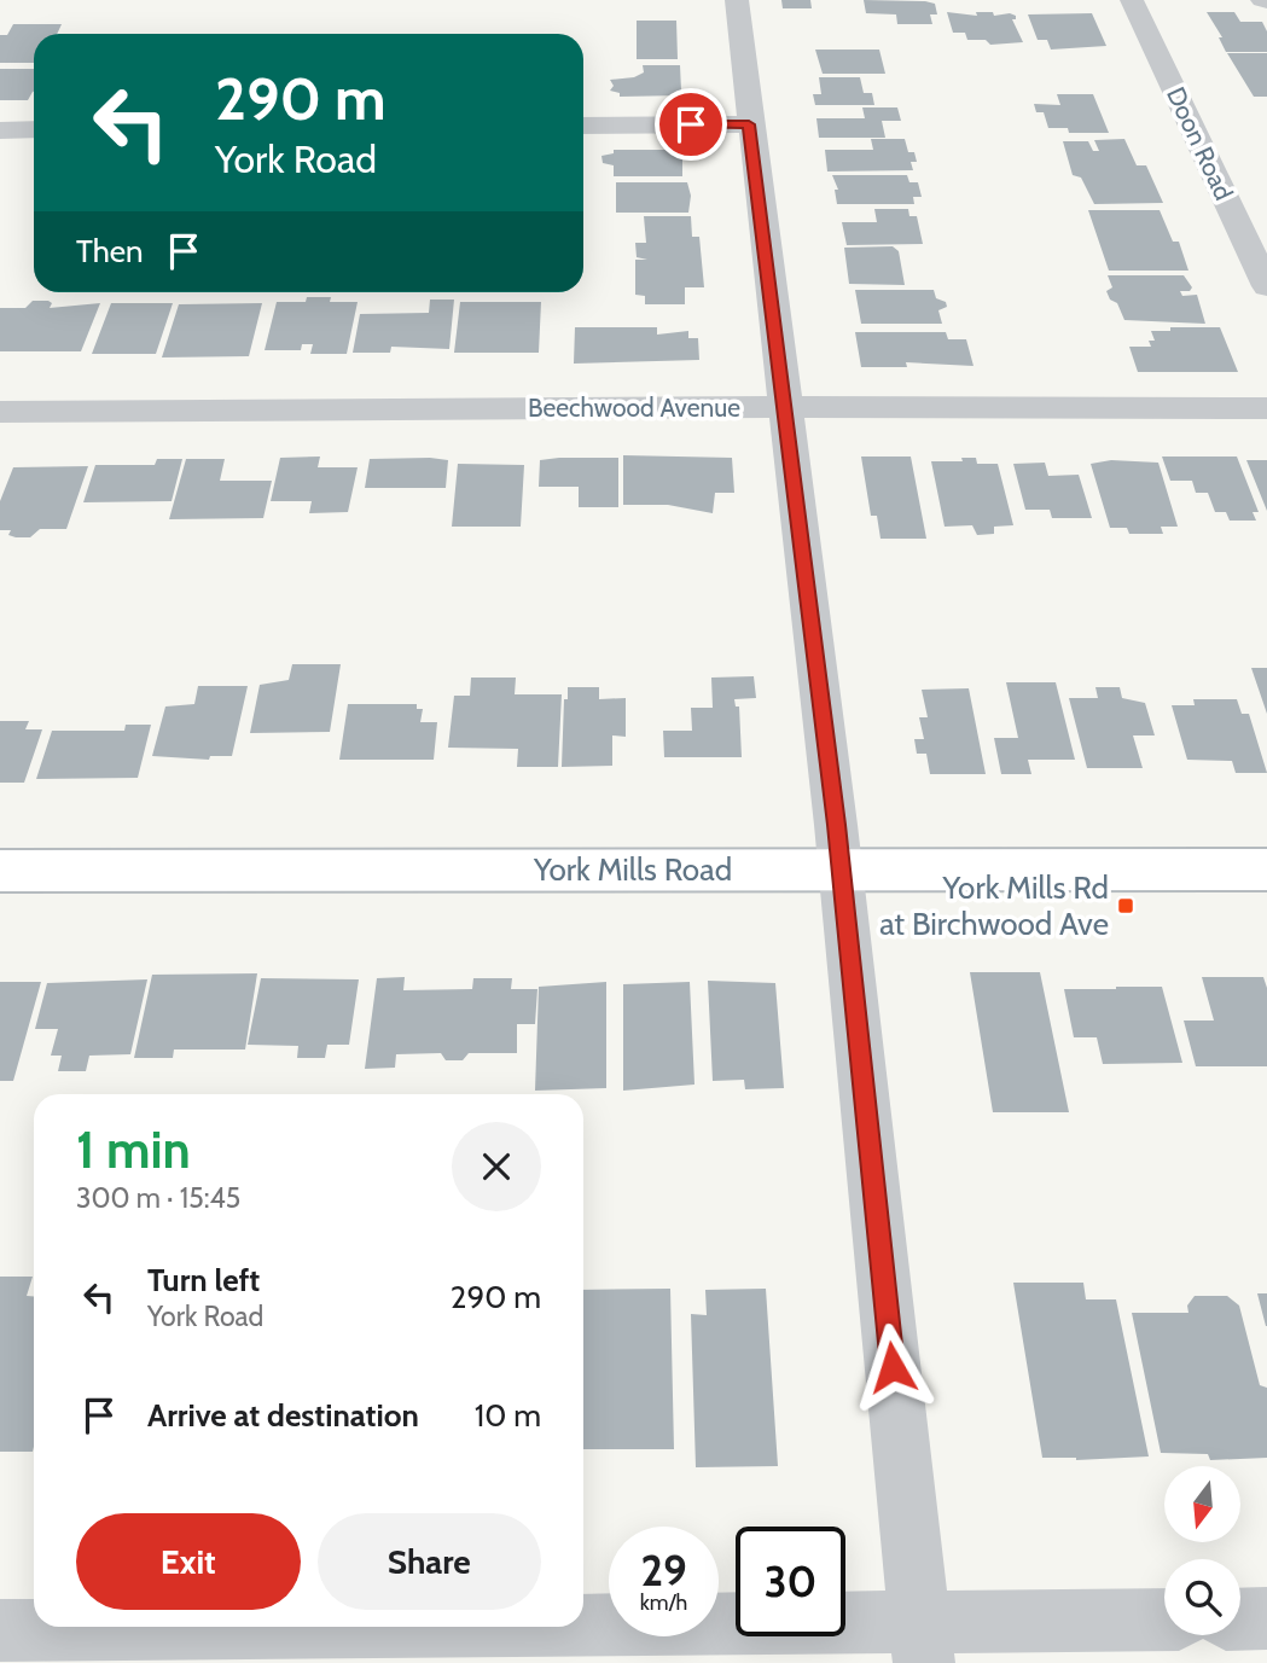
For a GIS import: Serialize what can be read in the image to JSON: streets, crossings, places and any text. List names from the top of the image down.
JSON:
{
  "streets": {
    "main road": ["York Mills Road"],
    "street": ["Doon Road", "Beechwood Avenue"]
  },
  "places": {
    "transit": ["York Mills Rd at Birchwood Ave"]
  },
  "north": "bottom",
  "page": {
    "turn": ["290 m", "York Road"],
    "then": "Then",
    "heading": ["1 min", "300 m · 15:45"],
    "list": [
      {
        "name": "Turn left",
        "note": "York Road",
        "value": "290 m"
      },
      {
        "name": "Arrive at destination",
        "value": "10 m"
      }
    ],
    "buttons": ["Exit", "Share"],
    "speed": "29 km/h",
    "limit": "30"
  }
}
